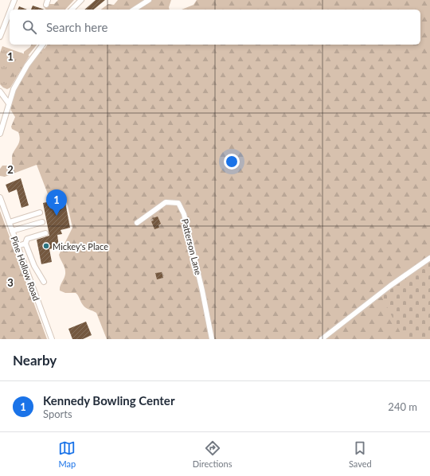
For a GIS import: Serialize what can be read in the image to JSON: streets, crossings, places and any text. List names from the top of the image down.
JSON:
{
  "streets": {
    "street": ["Patterson Lane", "Pine Hollow Road"]
  },
  "places": ["Mickey's Place"],
  "page": {
    "search": "Search here",
    "pins": "1",
    "heading": "Nearby",
    "list": [
      {
        "mark": "1",
        "name": "Kennedy Bowling Center",
        "note": "Sports",
        "value": "240 m"
      }
    ],
    "nav": ["Map", "Directions", "Saved"]
  },
  "grid": {
    "rows": ["1", "2", "3"]
  }
}
